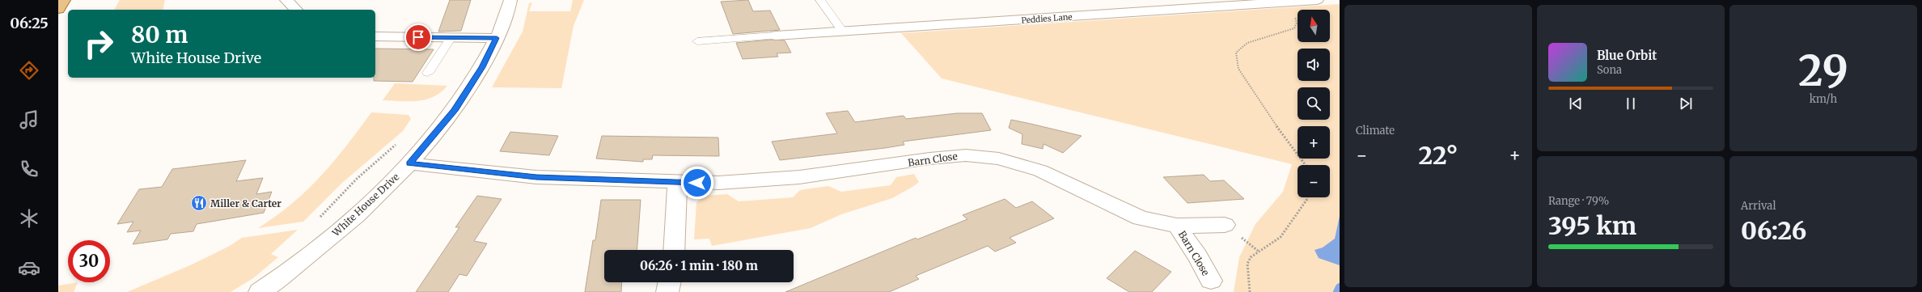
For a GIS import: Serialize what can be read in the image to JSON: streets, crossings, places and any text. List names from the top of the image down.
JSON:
{
  "streets": {
    "street": ["Peddies Lane", "Barn Close", "White House Drive"]
  },
  "crossings": [
    ["Barn Close", "White House Drive"]
  ],
  "places": {
    "restaurant": ["Miller & Carter"]
  },
  "north": "top",
  "page": {
    "tabs": "06:25",
    "tile": [
      "Climate",
      ["29", "km/h"],
      ["Range · 79%", "395 km"],
      ["Arrival", "06:26"]
    ],
    "map_buttons": ["+", "−"],
    "turn": ["80 m", "White House Drive"],
    "song": ["Blue Orbit", "Sona"],
    "heat": ["−", "22°", "+"],
    "limit": "30",
    "trip": "06:26 · 1 min · 180 m"
  }
}
